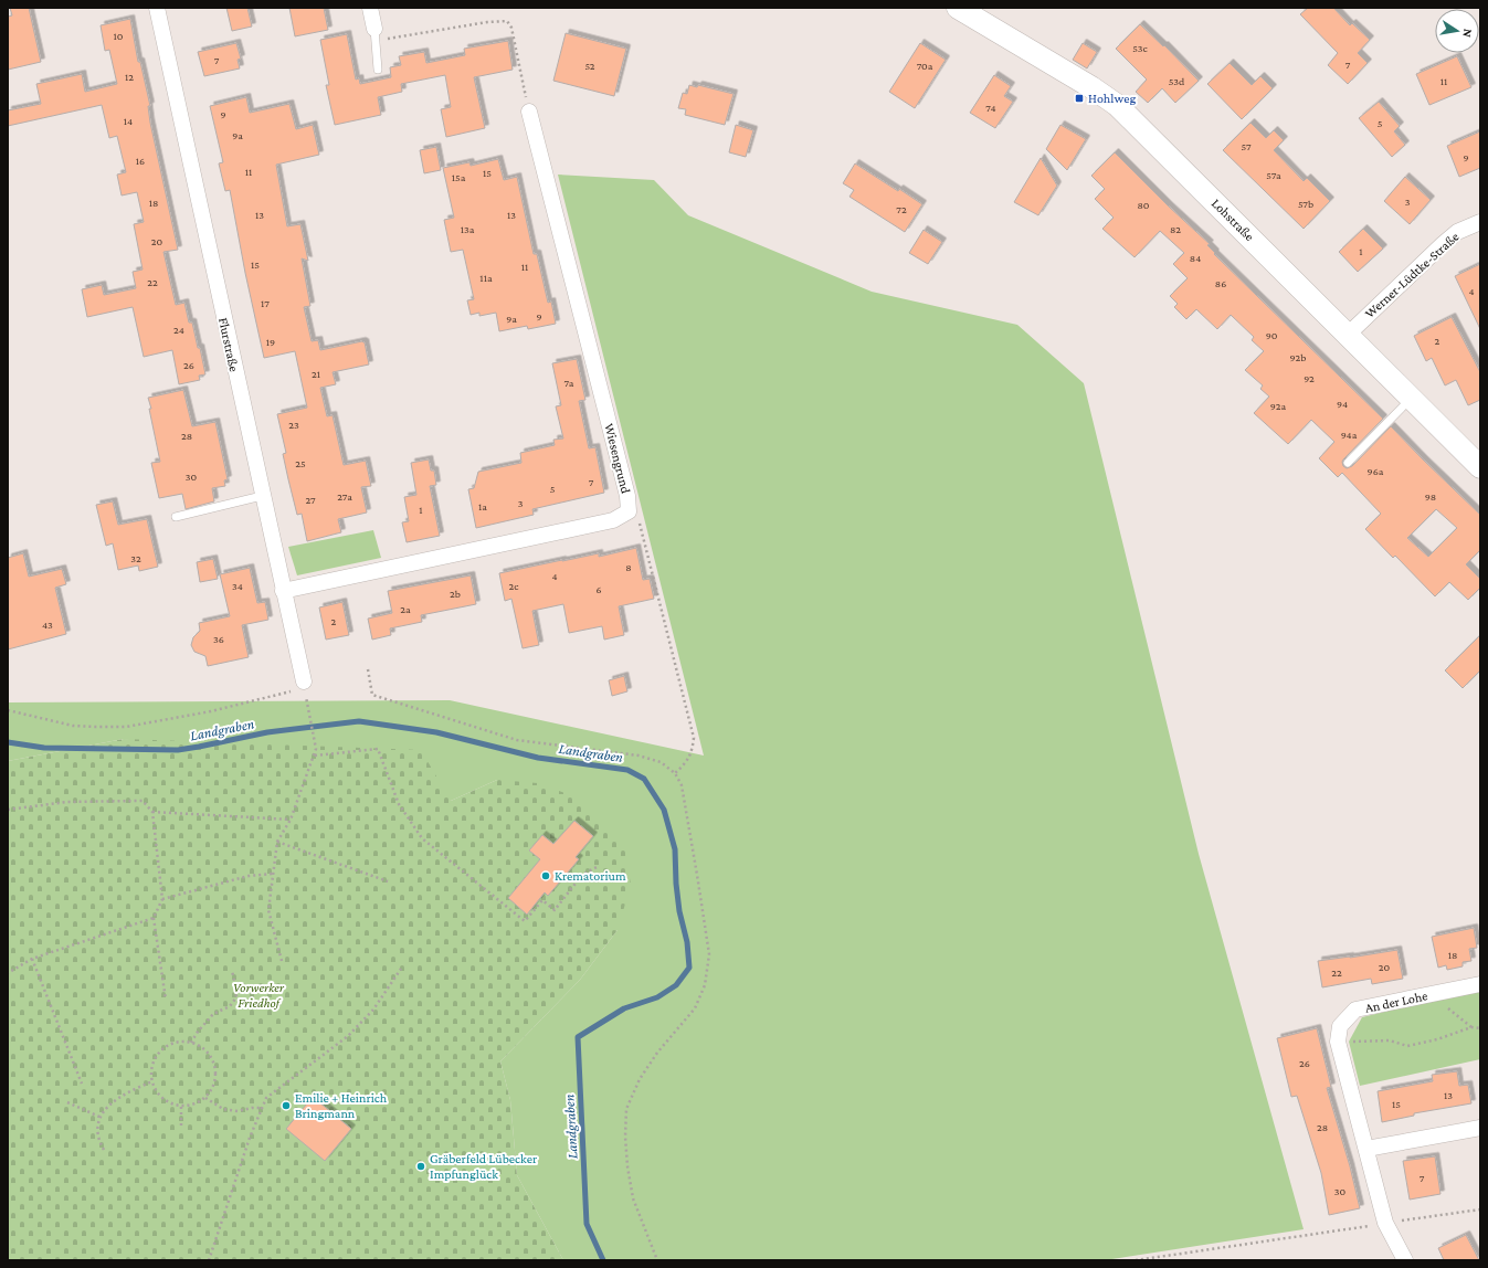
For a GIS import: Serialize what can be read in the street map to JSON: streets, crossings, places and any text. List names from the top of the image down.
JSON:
{
  "streets": {
    "main road": ["Lohstraße"],
    "street": [
      "Werner-Lüdtke-Straße",
      "Flurstraße",
      "Wiesengrund",
      "An der Lohe"
    ]
  },
  "crossings": [
    ["Lohstraße", "Werner-Lüdtke-Straße"],
    ["Flurstraße", "Wiesengrund"]
  ],
  "water": ["Landgraben"],
  "parks": ["Vorwerker Friedhof"],
  "places": {
    "transit": ["Hohlweg"],
    "other": ["Krematorium", "Emilie + Heinrich Bringmann", "Gräberfeld Lübecker Impfunglück"]
  },
  "house_numbers": [
    "10",
    "53c",
    "7",
    "7",
    "52",
    "70a",
    "12",
    "53d",
    "11",
    "74",
    "9",
    "14",
    "5",
    "9a",
    "57",
    "9",
    "16",
    "11",
    "15",
    "57a",
    "15a",
    "3",
    "18",
    "57b",
    "80",
    "72",
    "13",
    "13",
    "13a",
    "82",
    "20",
    "1",
    "84",
    "15",
    "11",
    "11a",
    "22",
    "86",
    "4",
    "17",
    "9",
    "9a",
    "24",
    "90",
    "2",
    "19",
    "92b",
    "26",
    "21",
    "92",
    "7a",
    "94",
    "92a",
    "23",
    "94a",
    "28",
    "25",
    "96a",
    "30",
    "7",
    "5",
    "27a",
    "98",
    "27",
    "3",
    "1a",
    "1",
    "32",
    "8",
    "4",
    "34",
    "2c",
    "6",
    "2b",
    "2a",
    "2",
    "43",
    "36",
    "18",
    "20",
    "22",
    "26",
    "13",
    "15",
    "28",
    "7",
    "30"
  ],
  "north": "right"
}
